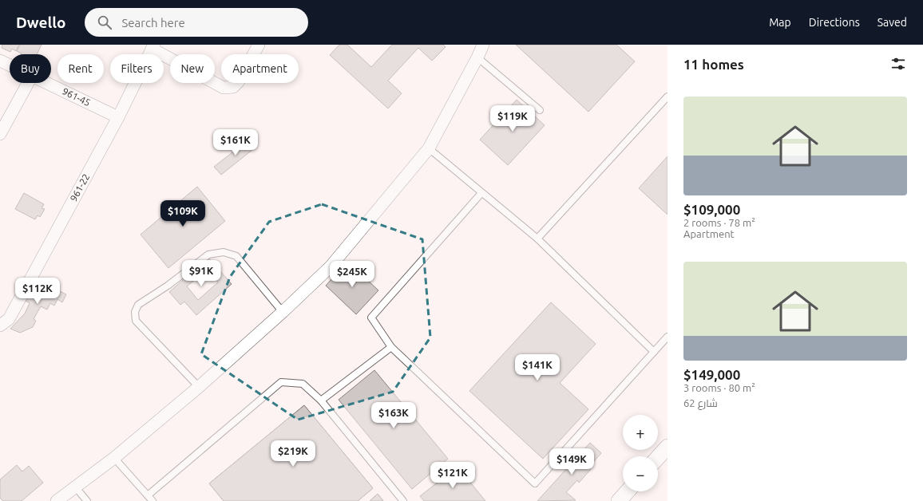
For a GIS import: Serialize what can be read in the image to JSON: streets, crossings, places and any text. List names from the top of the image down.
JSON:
{
  "streets": {
    "street": ["961-45", "961-22"]
  },
  "crossings": [
    ["961-45", "961-22"]
  ],
  "page": {
    "header": "Dwello",
    "search": "Search here",
    "nav": ["Map", "Directions", "Saved"],
    "heading": "11 homes",
    "chip": [
      "Buy",
      "Rent",
      "Filters",
      "New",
      "Apartment"
    ],
    "list": [
      {
        "name": "$109,000",
        "note": "2 rooms · 78 m² · Apartment"
      },
      {
        "name": "$149,000",
        "note": "3 rooms · 80 m² · شارع 62"
      }
    ],
    "price": [
      "$119K",
      "$161K",
      "$109K",
      "$91K",
      "$245K",
      "$112K",
      "$141K",
      "$163K",
      "$219K",
      "$149K",
      "$121K"
    ],
    "map_buttons": ["+", "−"]
  }
}
